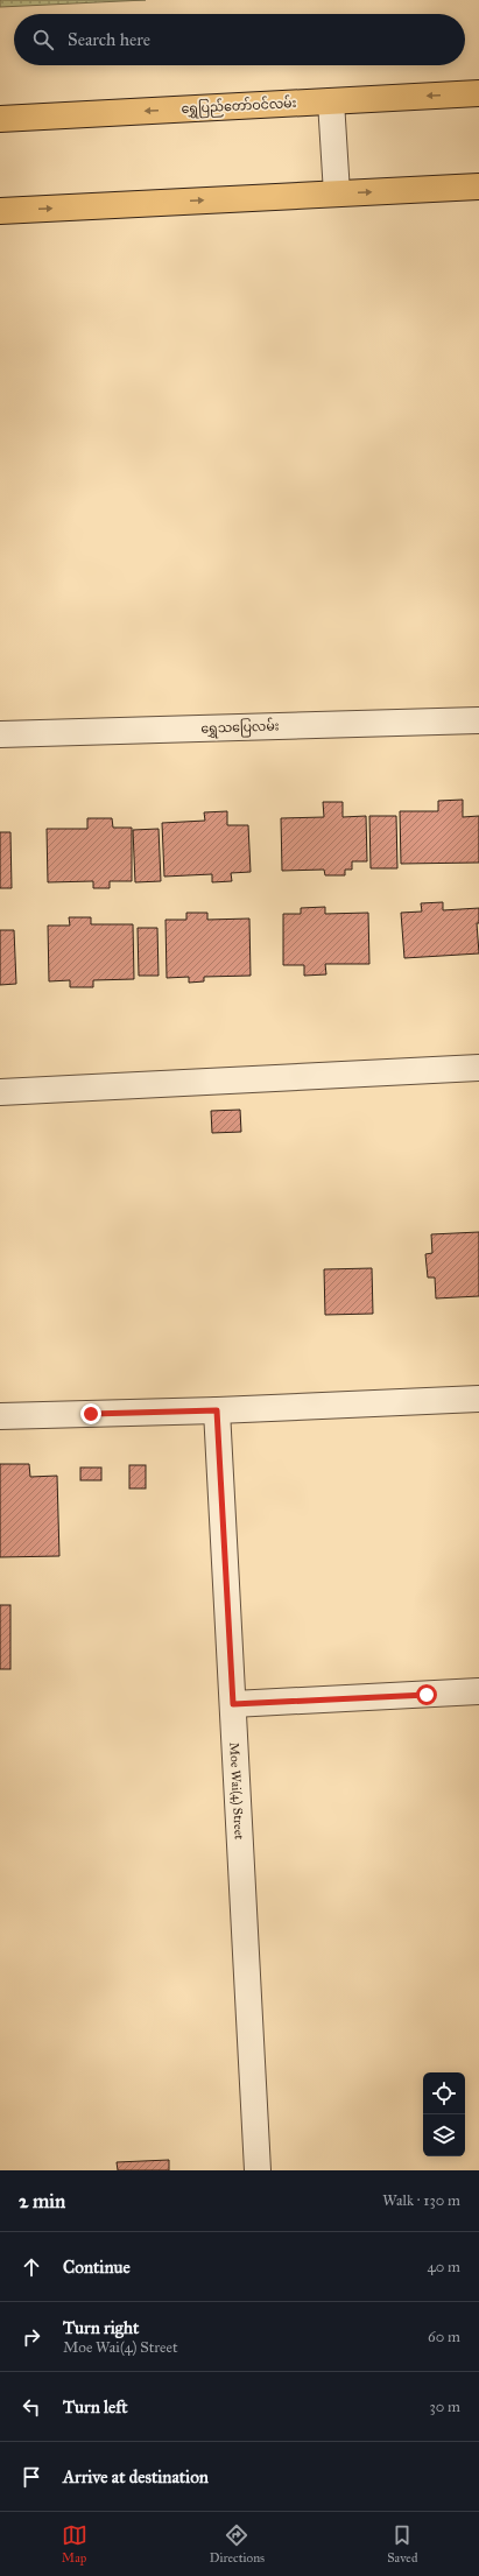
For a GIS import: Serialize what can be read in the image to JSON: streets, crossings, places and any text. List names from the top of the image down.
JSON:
{
  "streets": {
    "main road": ["ရွှေပြည်တော်ဝင်လမ်း"],
    "street": ["ရွှေသပြေလမ်း", "Moe Wai(4) Street"]
  },
  "page": {
    "search": "Search here",
    "heading": ["2 min", "Walk · 130 m"],
    "list": [
      ["Continue", "40 m"],
      ["Turn right", "Moe Wai(4) Street", "60 m"],
      ["Turn left", "30 m"],
      "Arrive at destination"
    ],
    "nav": ["Map", "Directions", "Saved"]
  }
}
